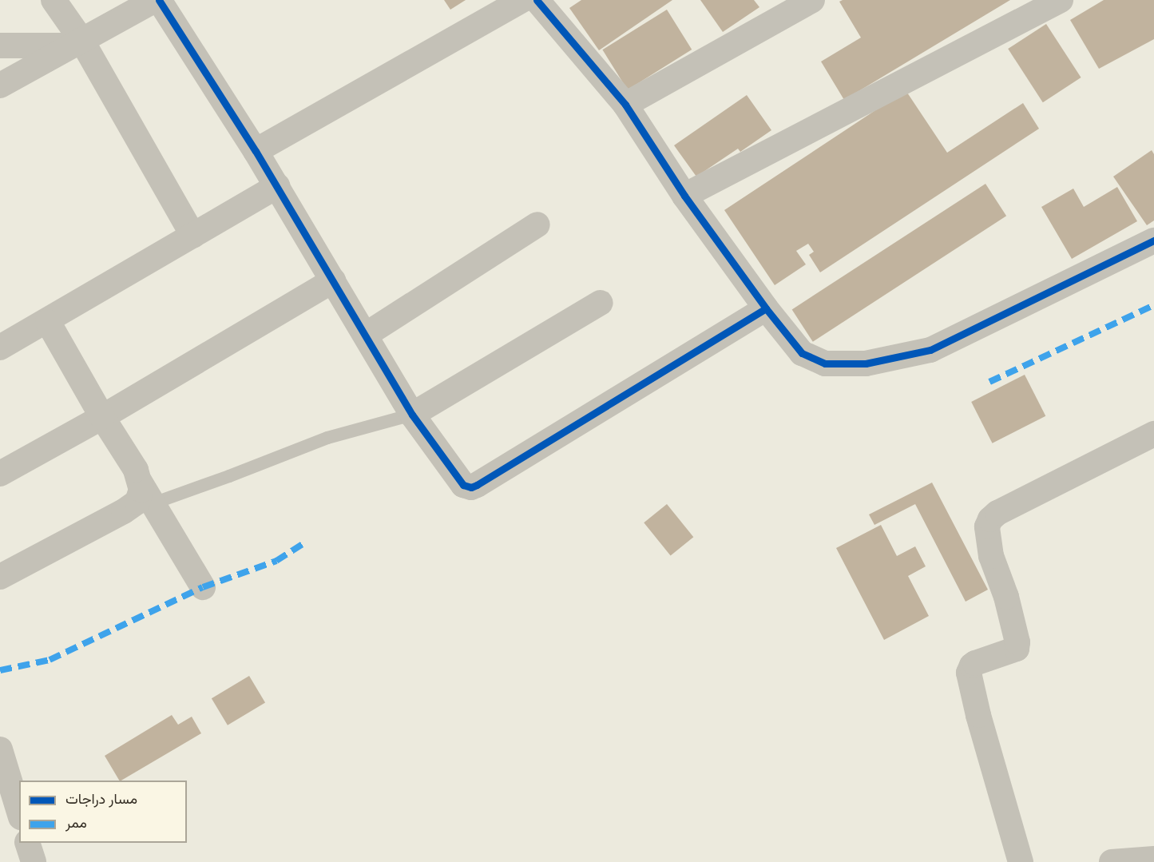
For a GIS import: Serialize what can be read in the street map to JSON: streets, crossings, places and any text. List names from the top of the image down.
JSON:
{
  "legend": ["مسار دراجات", "ممر"]
}
